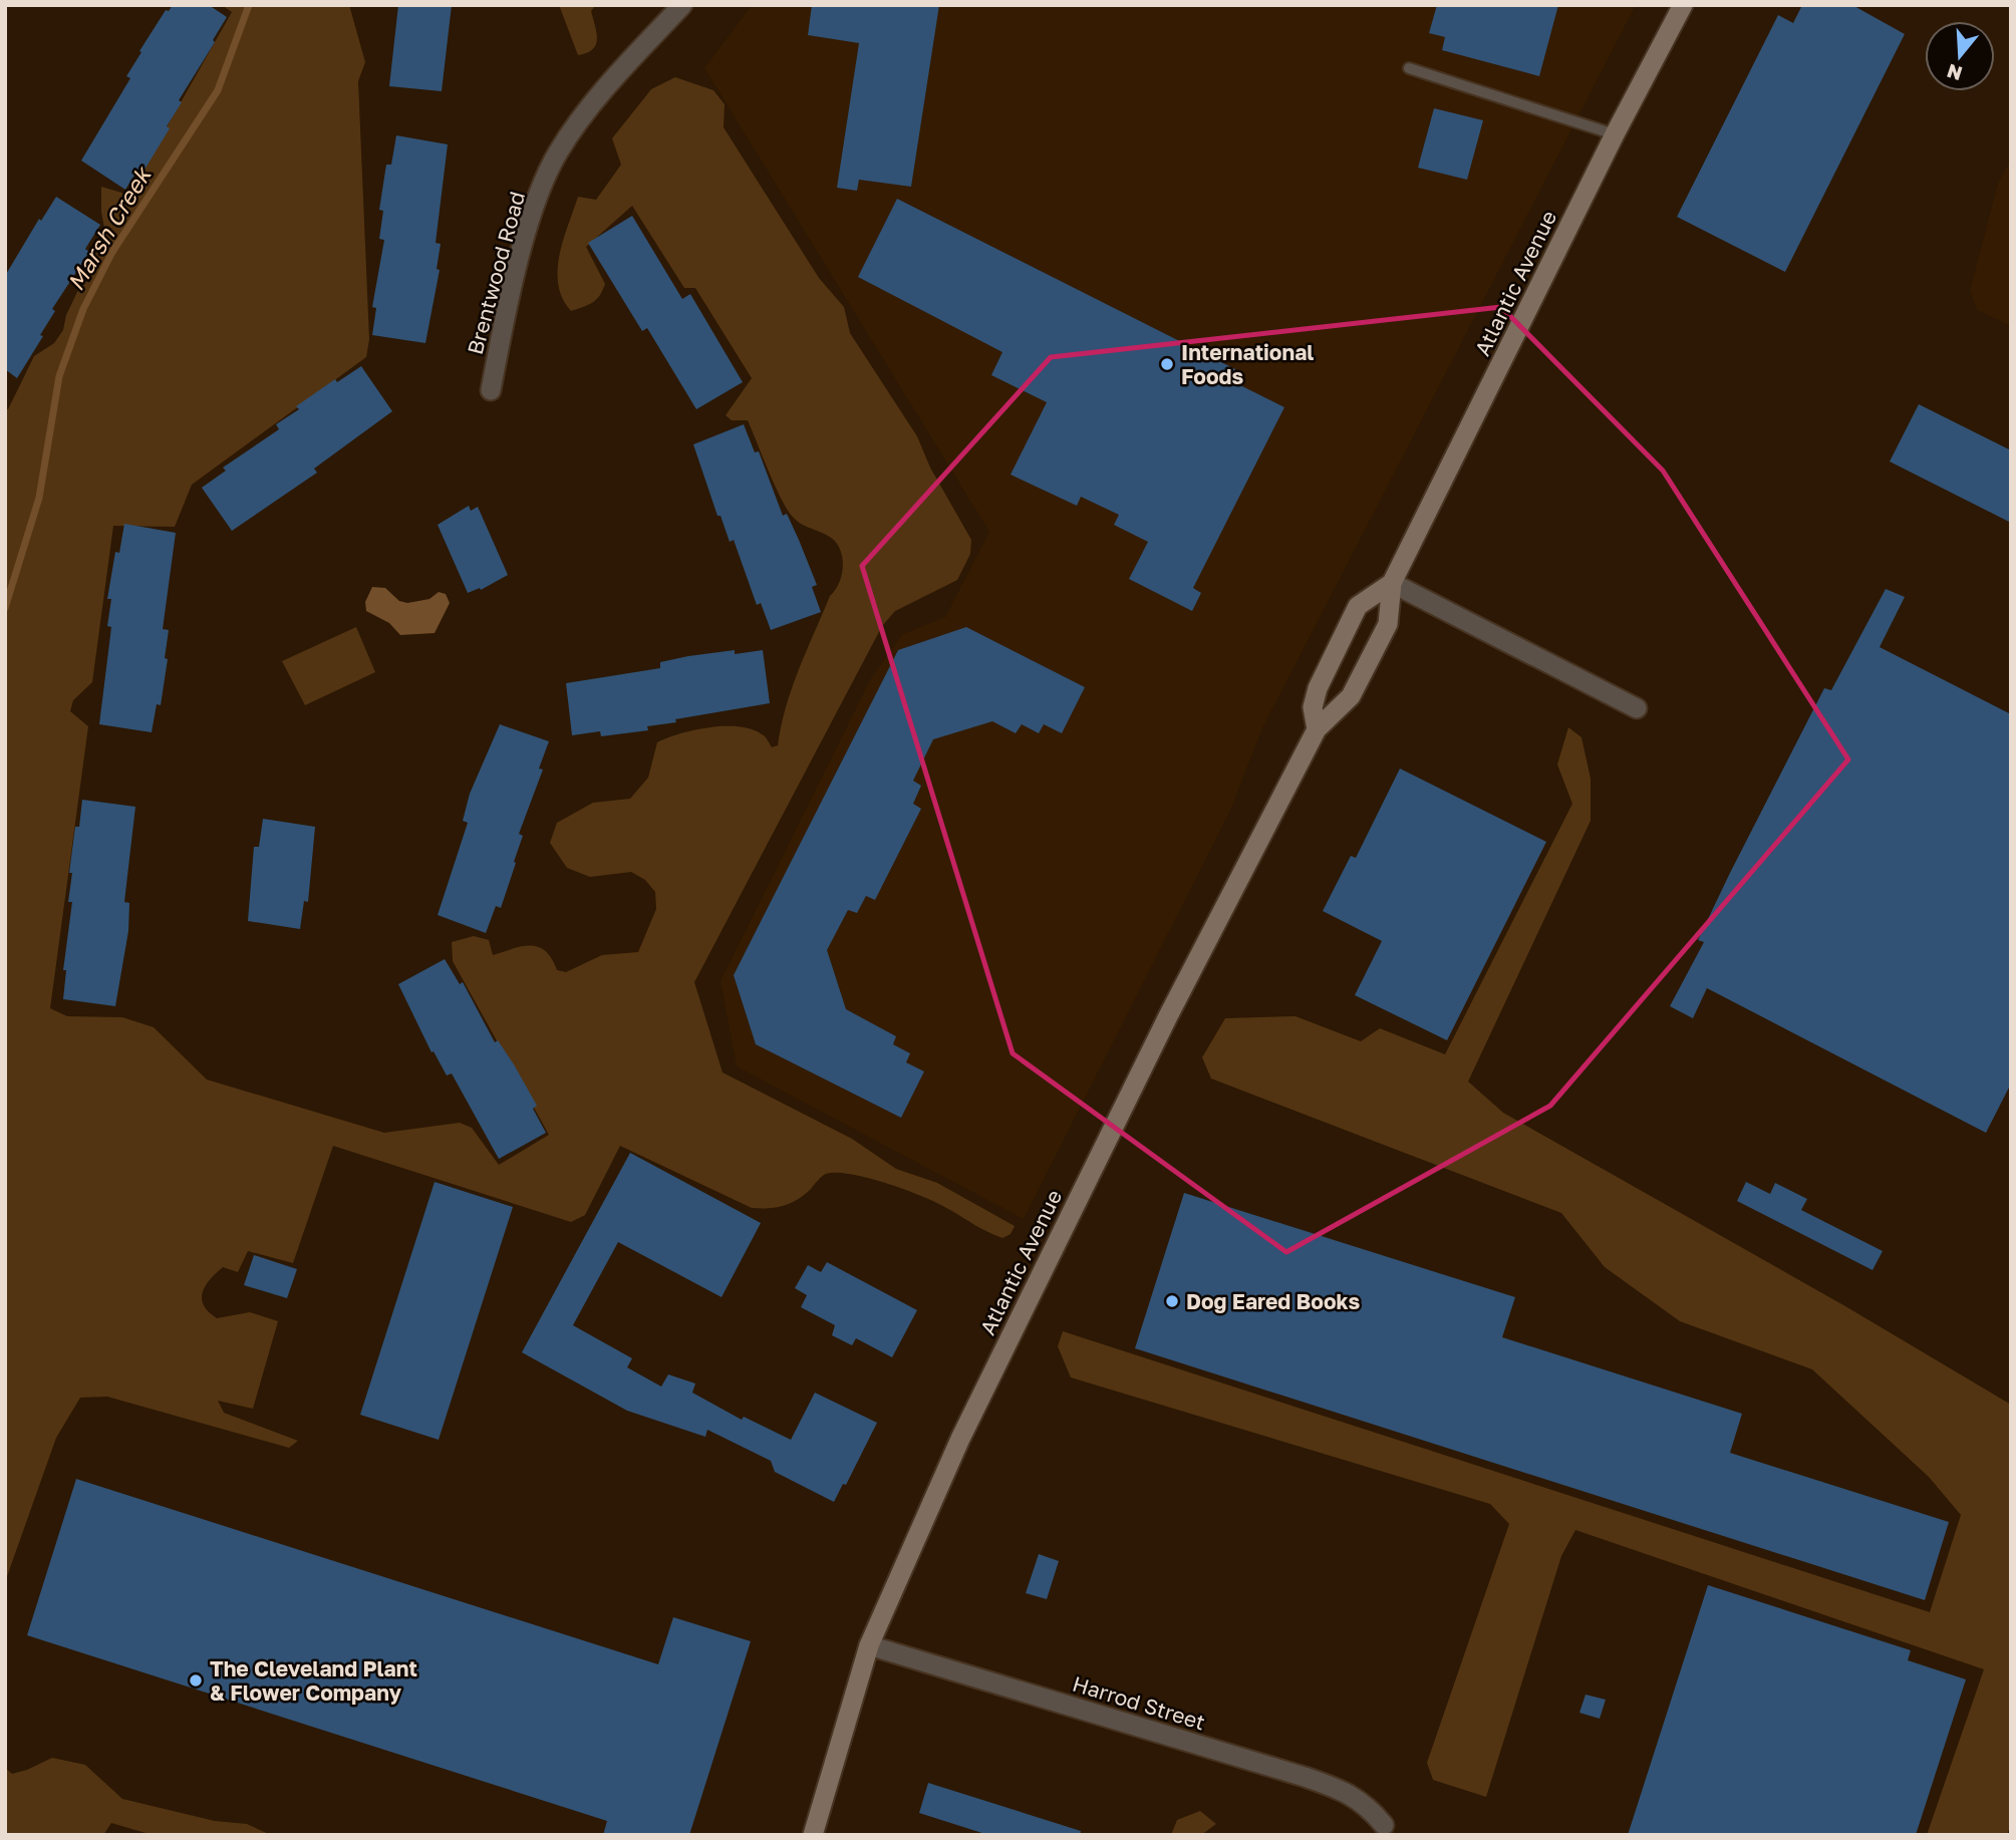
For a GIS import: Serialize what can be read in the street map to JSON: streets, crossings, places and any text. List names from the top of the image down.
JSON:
{
  "streets": {
    "main road": ["Atlantic Avenue"],
    "street": ["Brentwood Road", "Harrod Street"]
  },
  "crossings": [
    ["Atlantic Avenue", "Harrod Street"]
  ],
  "water": ["Marsh Creek"],
  "places": ["International Foods", "Dog Eared Books", "The Cleveland Plant & Flower Company"],
  "north": "bottom"
}
